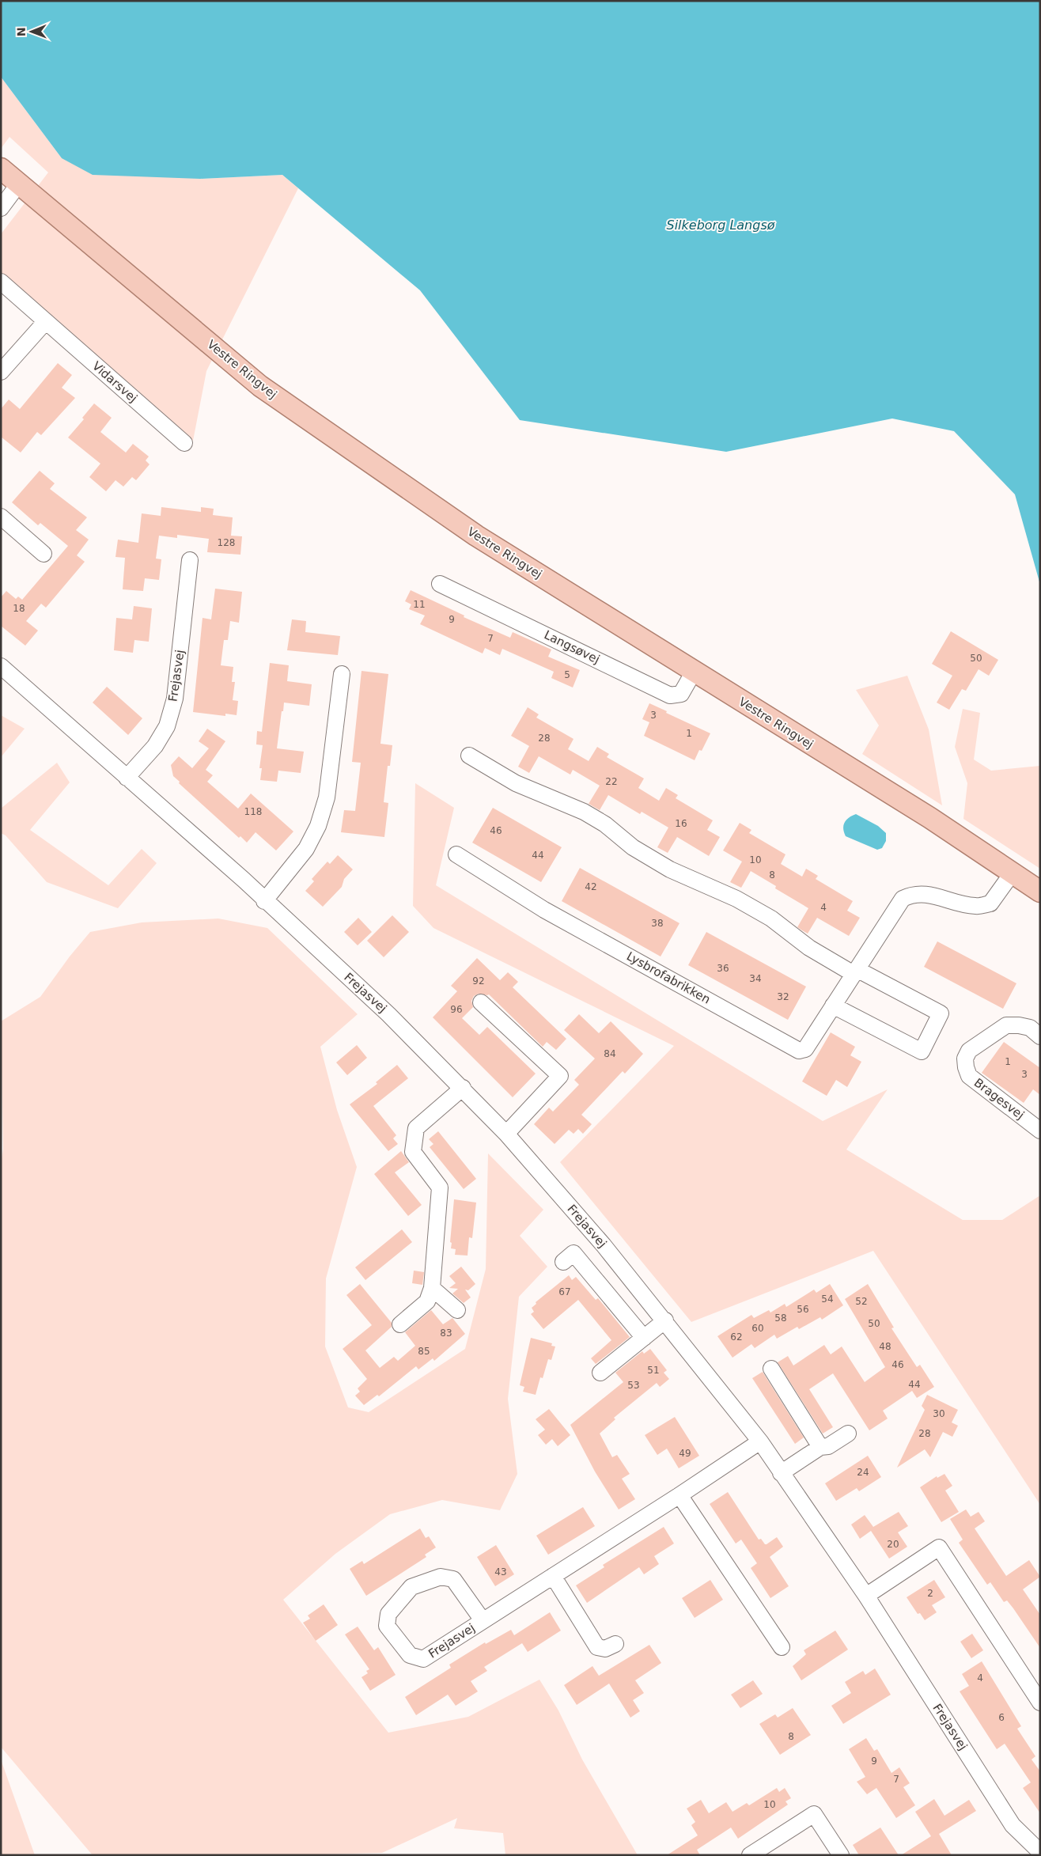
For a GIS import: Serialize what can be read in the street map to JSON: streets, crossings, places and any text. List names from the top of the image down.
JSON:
{
  "streets": {
    "main road": ["Vestre Ringvej"],
    "street": [
      "Vidarsvej",
      "Langsøvej",
      "Frejasvej",
      "Lysbrofabrikken",
      "Bragesvej"
    ]
  },
  "crossings": [
    ["Vestre Ringvej", "Langsøvej"],
    ["Vestre Ringvej", "Lysbrofabrikken"]
  ],
  "water": ["Silkeborg Langsø"],
  "house_numbers": [
    "128",
    "11",
    "18",
    "9",
    "7",
    "50",
    "5",
    "3",
    "1",
    "28",
    "22",
    "118",
    "16",
    "46",
    "44",
    "10",
    "8",
    "42",
    "4",
    "38",
    "36",
    "34",
    "92",
    "32",
    "96",
    "84",
    "1",
    "3",
    "67",
    "54",
    "52",
    "56",
    "58",
    "50",
    "60",
    "83",
    "62",
    "48",
    "85",
    "46",
    "51",
    "44",
    "53",
    "30",
    "28",
    "49",
    "24",
    "20",
    "43",
    "2",
    "4",
    "6",
    "8",
    "9",
    "7",
    "10"
  ],
  "north": "left"
}
